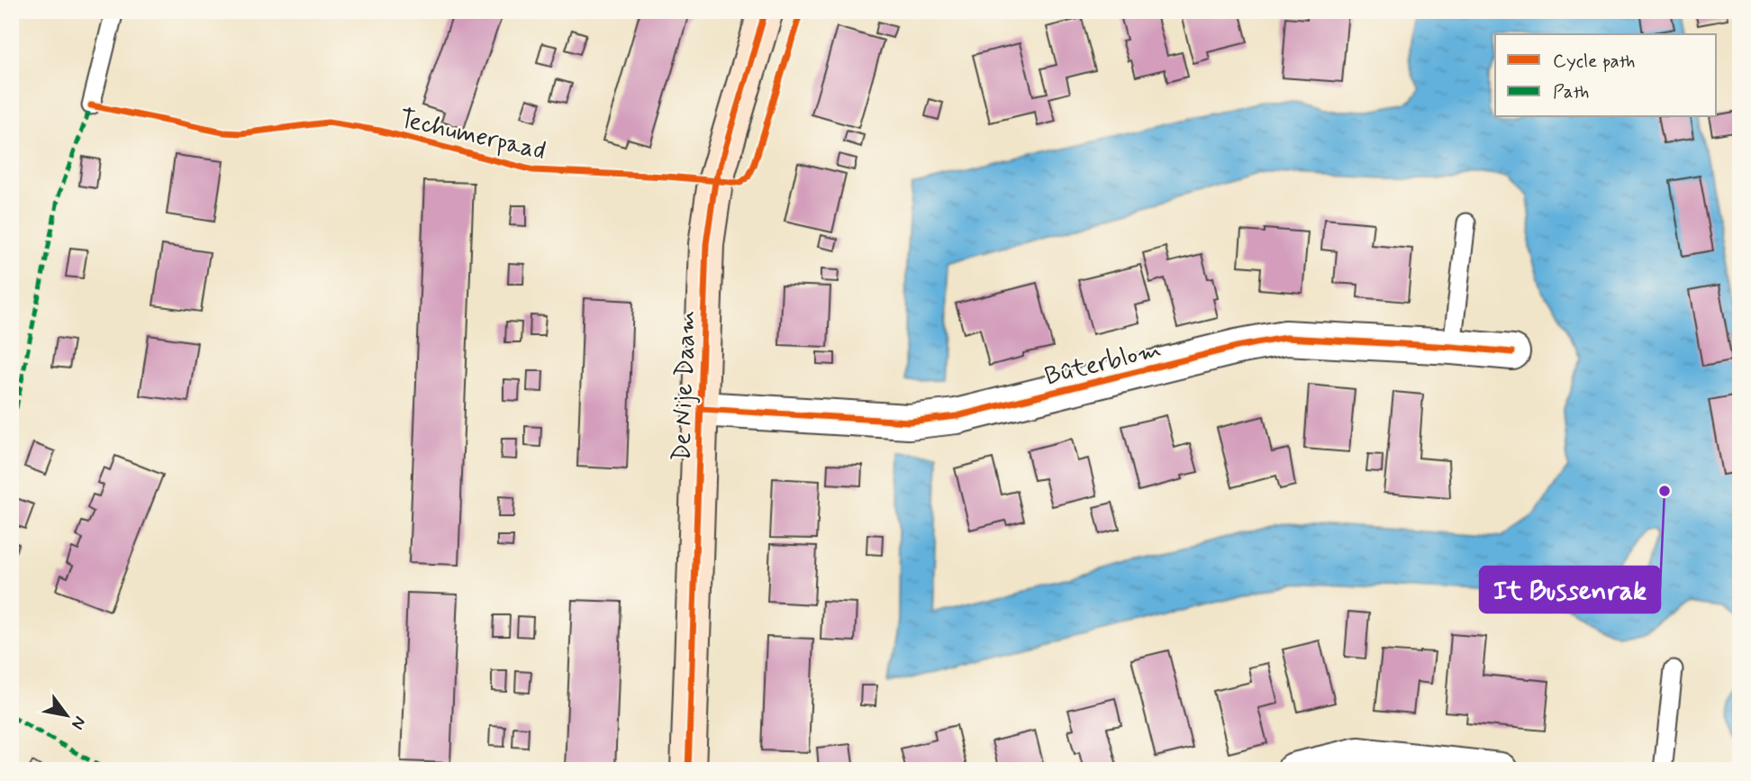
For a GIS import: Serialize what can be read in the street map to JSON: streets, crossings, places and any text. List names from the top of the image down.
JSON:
{
  "streets": {
    "street": ["Bûterblom", "De Nije Daam"],
    "cycle path": ["Techumerpaad"]
  },
  "crossings": [
    ["Bûterblom", "De Nije Daam"]
  ],
  "places": ["It Bussenrak"],
  "legend": ["Cycle path", "Path"],
  "north": "bottom right"
}
